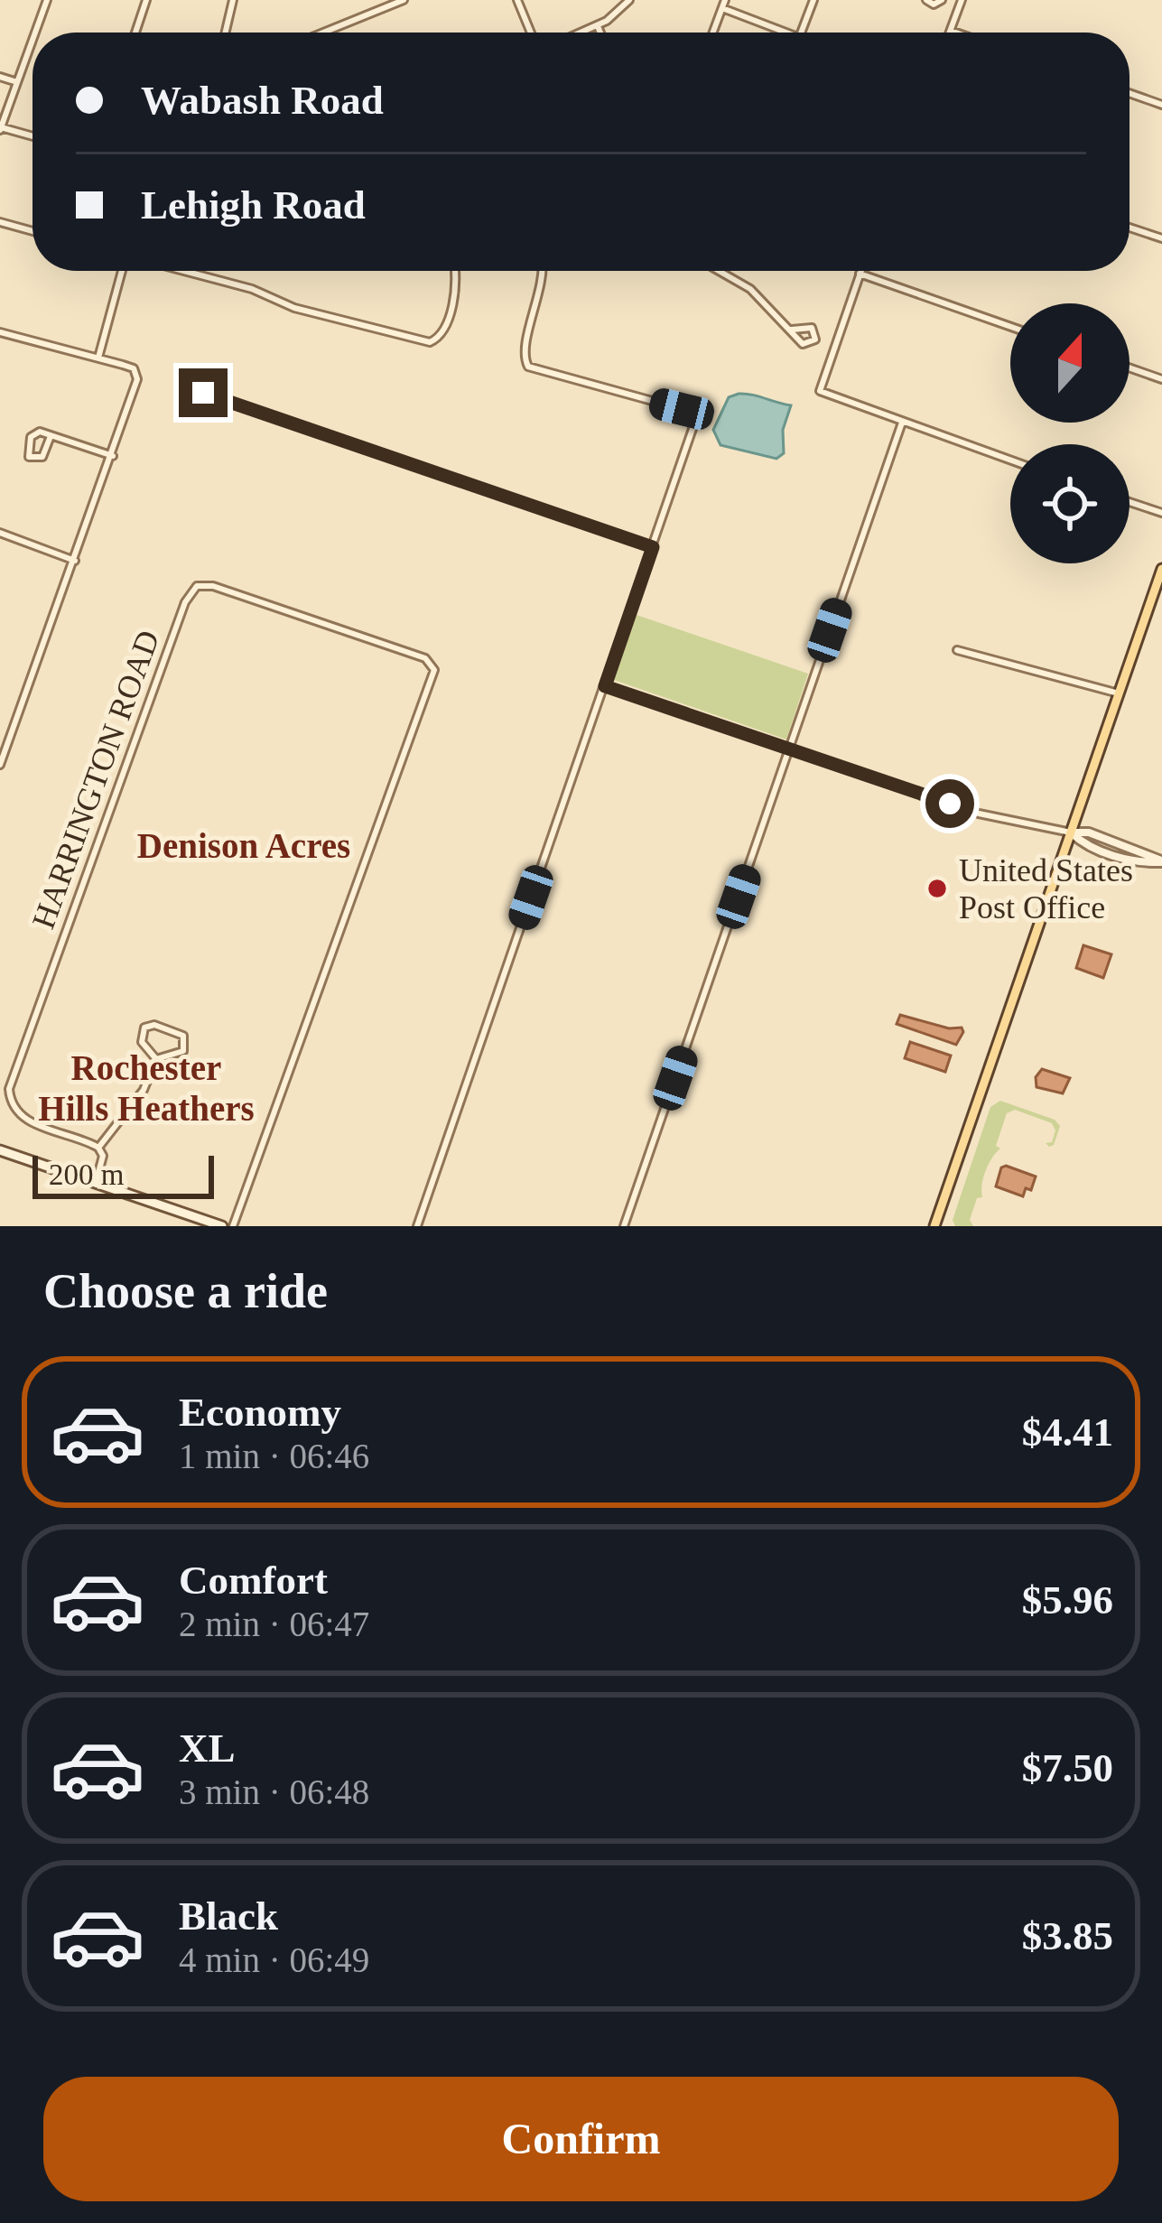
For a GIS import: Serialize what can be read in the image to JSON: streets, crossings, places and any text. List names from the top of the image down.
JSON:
{
  "streets": {
    "street": ["HARRINGTON ROAD"]
  },
  "districts": ["Denison Acres", "Rochester Hills Heathers"],
  "places": ["United States Post Office"],
  "scale_bar": "200 m",
  "north": "top",
  "page": {
    "banner": ["Wabash Road", "Lehigh Road"],
    "scale": "200 m",
    "heading": "Choose a ride",
    "list": [
      {
        "name": "Economy",
        "note": "1 min · 06:46",
        "value": "$4.41"
      },
      {
        "name": "Comfort",
        "note": "2 min · 06:47",
        "value": "$5.96"
      },
      {
        "name": "XL",
        "note": "3 min · 06:48",
        "value": "$7.50"
      },
      {
        "name": "Black",
        "note": "4 min · 06:49",
        "value": "$3.85"
      }
    ],
    "buttons": "Confirm"
  }
}
